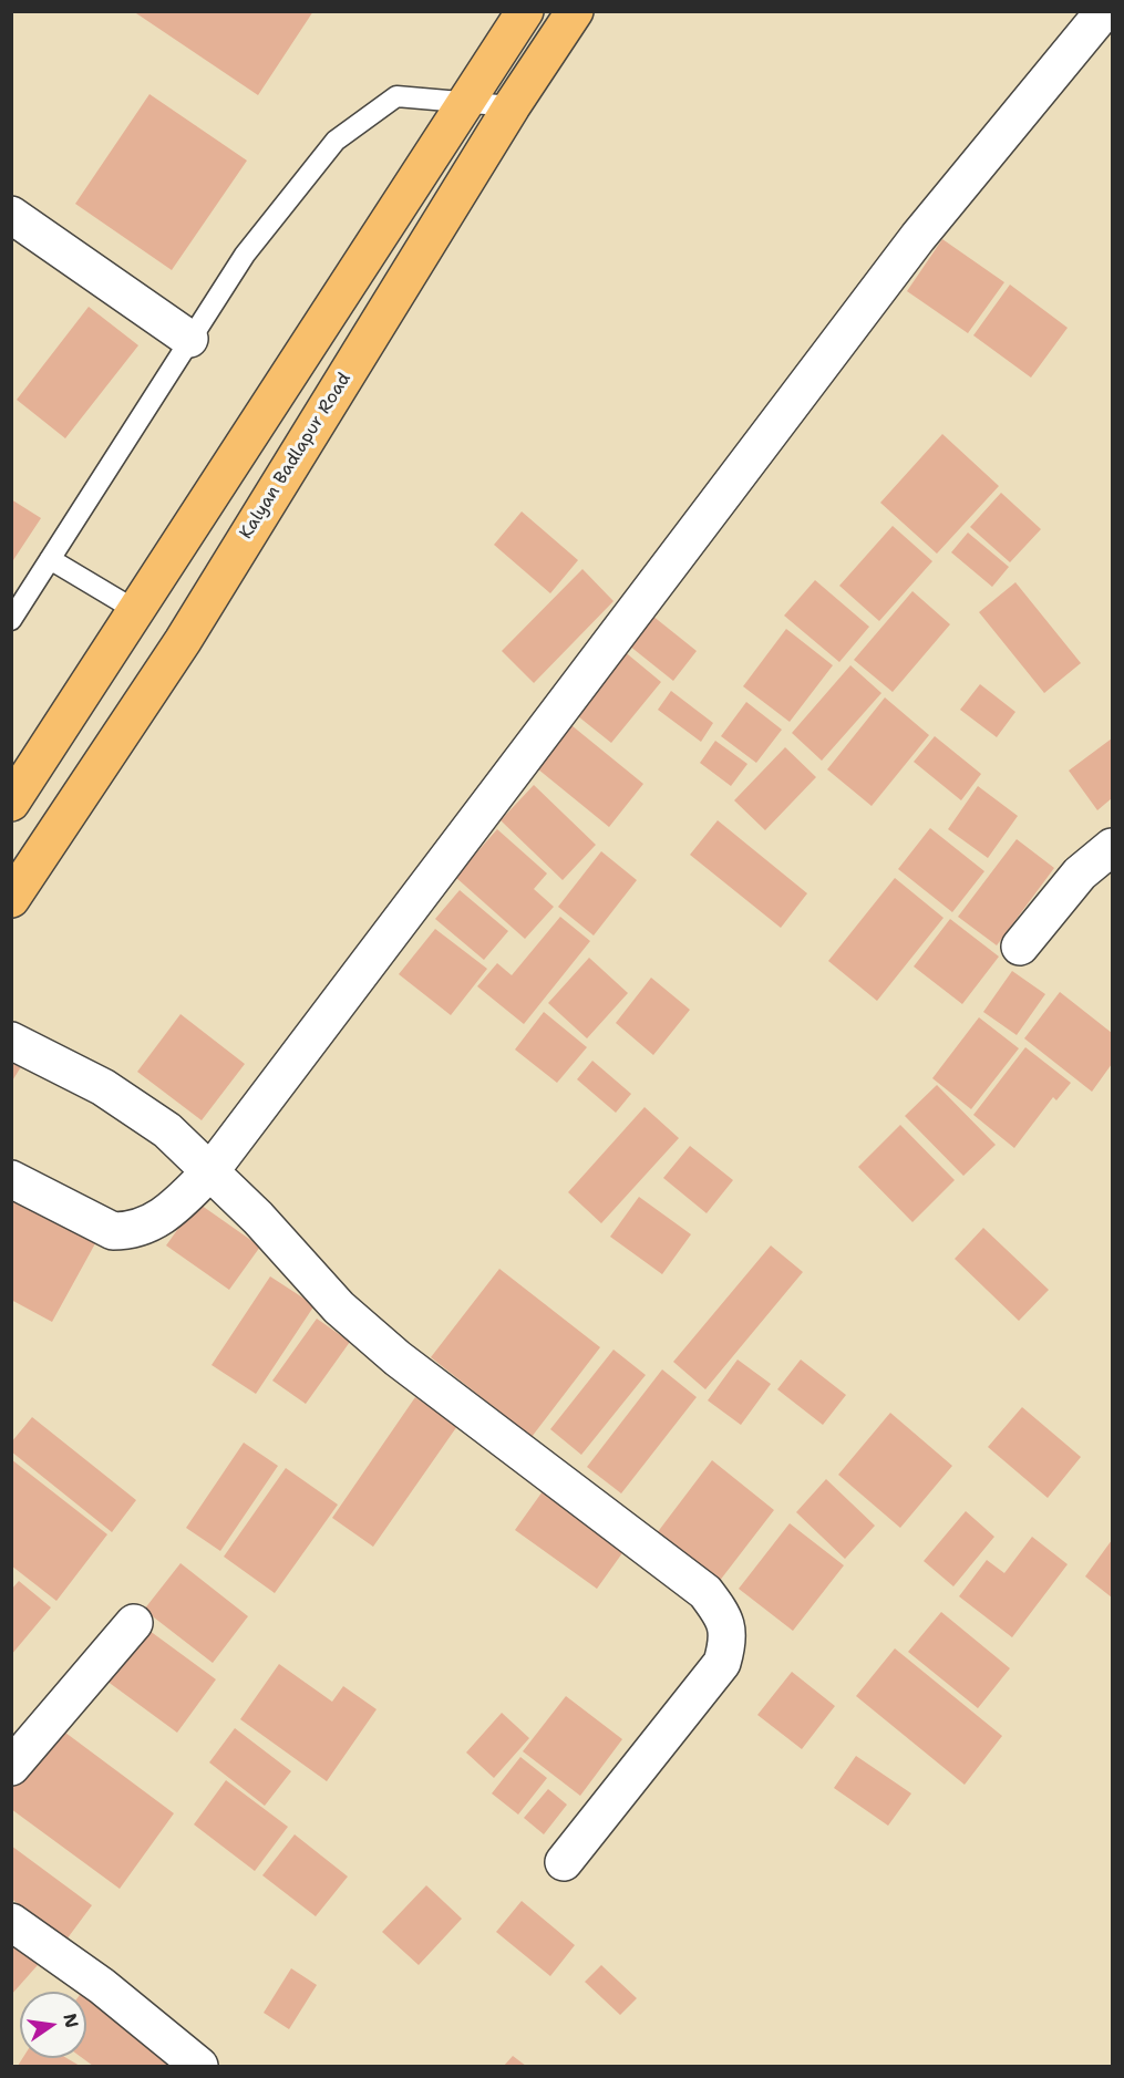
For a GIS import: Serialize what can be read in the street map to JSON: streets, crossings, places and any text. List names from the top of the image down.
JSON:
{
  "streets": {
    "main road": ["Kalyan Badlapur Road"]
  },
  "north": "right"
}
